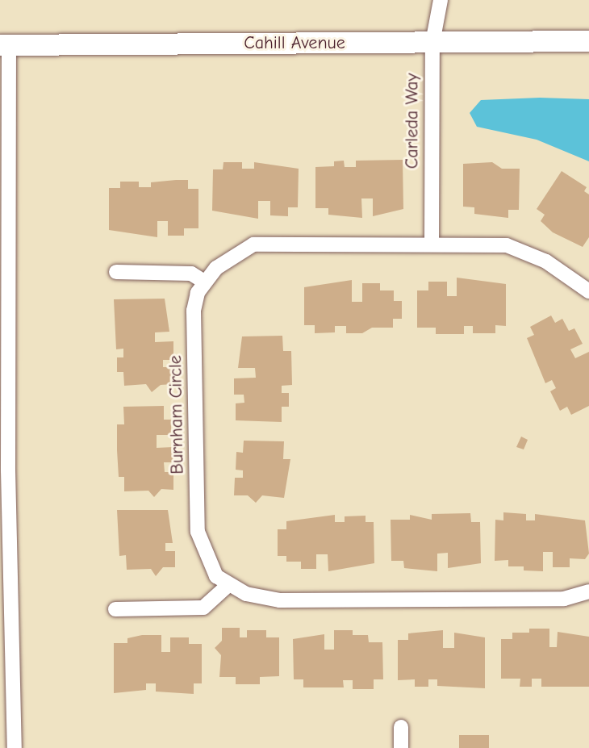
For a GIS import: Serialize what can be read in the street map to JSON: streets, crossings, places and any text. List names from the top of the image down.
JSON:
{
  "streets": {
    "street": ["Cahill Avenue", "Carleda Way", "Burnham Circle"]
  },
  "crossings": [
    ["Cahill Avenue", "Carleda Way"],
    ["Carleda Way", "Burnham Circle"]
  ]
}
